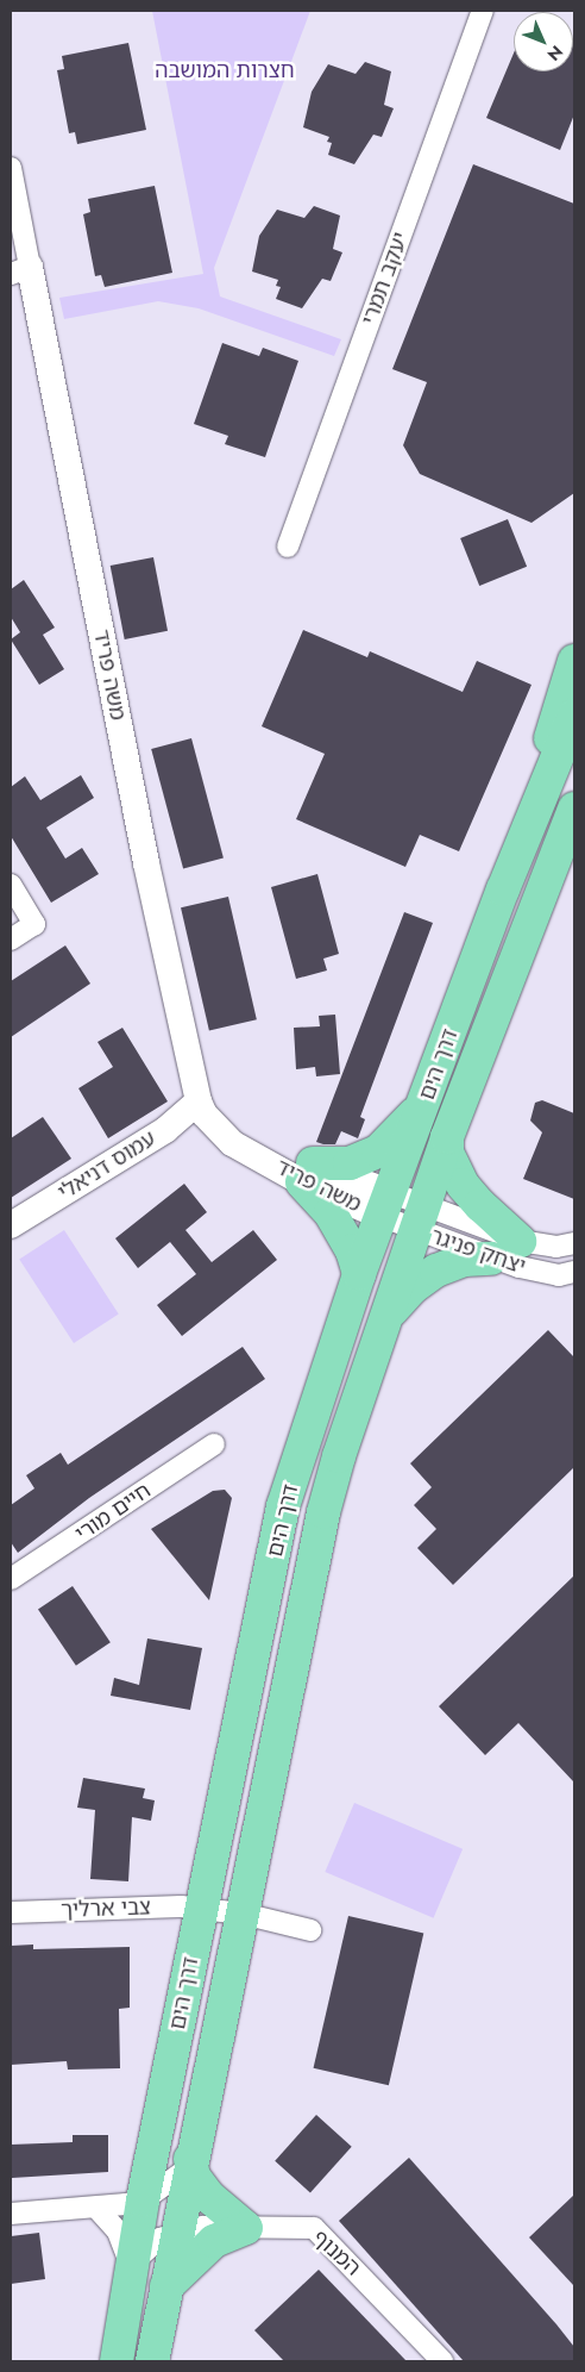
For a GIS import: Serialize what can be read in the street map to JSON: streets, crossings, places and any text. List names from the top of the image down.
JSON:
{
  "streets": {
    "main road": ["דרך הים"],
    "street": [
      "יעקב תמרי",
      "משה פריד",
      "עמוס דניאלי",
      "יצחק פניגר",
      "חיים מורי",
      "צבי ארליך",
      "המנוף"
    ]
  },
  "crossings": [
    ["משה פריד", "דרך הים"],
    ["משה פריד", "עמוס דניאלי"],
    ["משה פריד", "יצחק פניגר"],
    ["דרך הים", "יצחק פניגר"],
    ["דרך הים", "צבי ארליך"],
    ["דרך הים", "המנוף"]
  ],
  "parks": ["חצרות המושבה"],
  "north": "bottom right"
}
